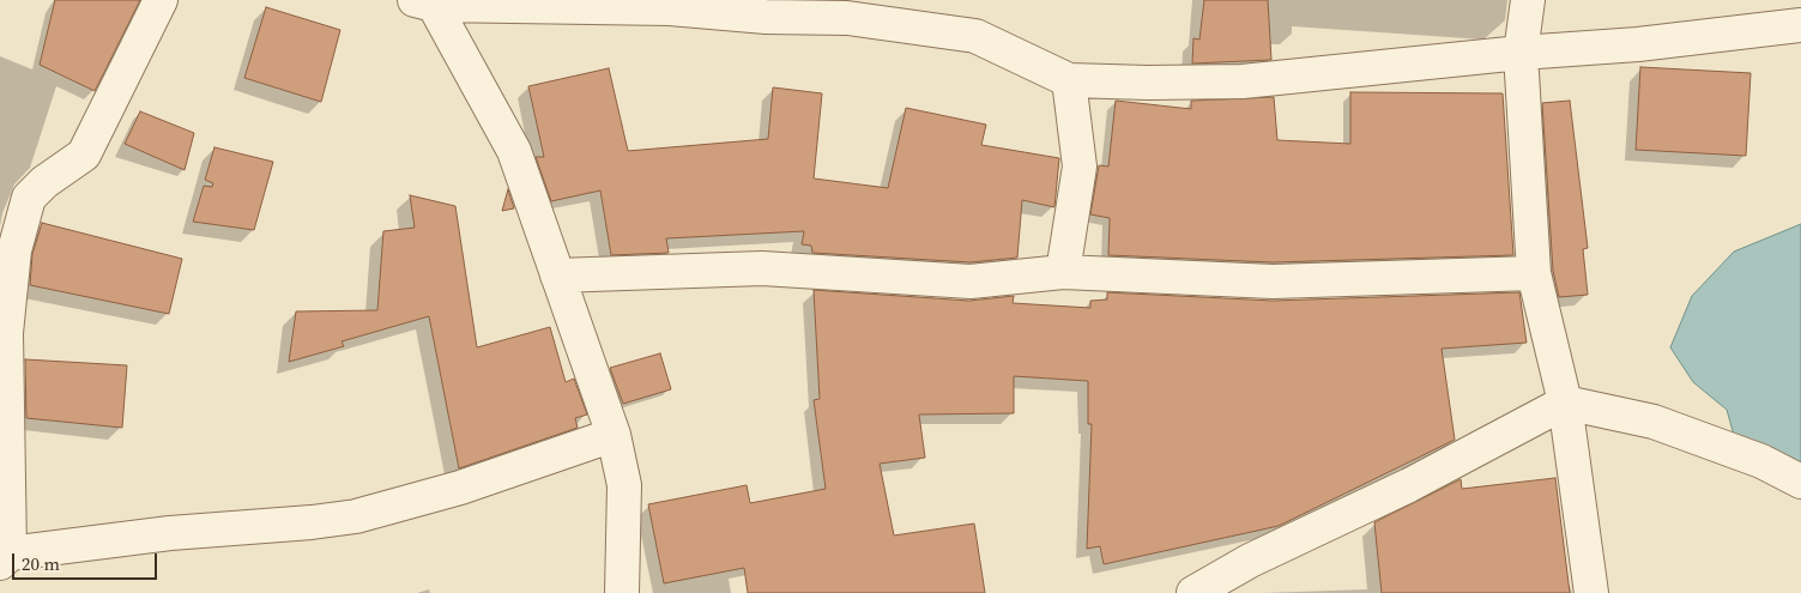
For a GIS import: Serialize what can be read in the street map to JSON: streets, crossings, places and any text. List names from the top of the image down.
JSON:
{
  "scale_bar": "20 m"
}
